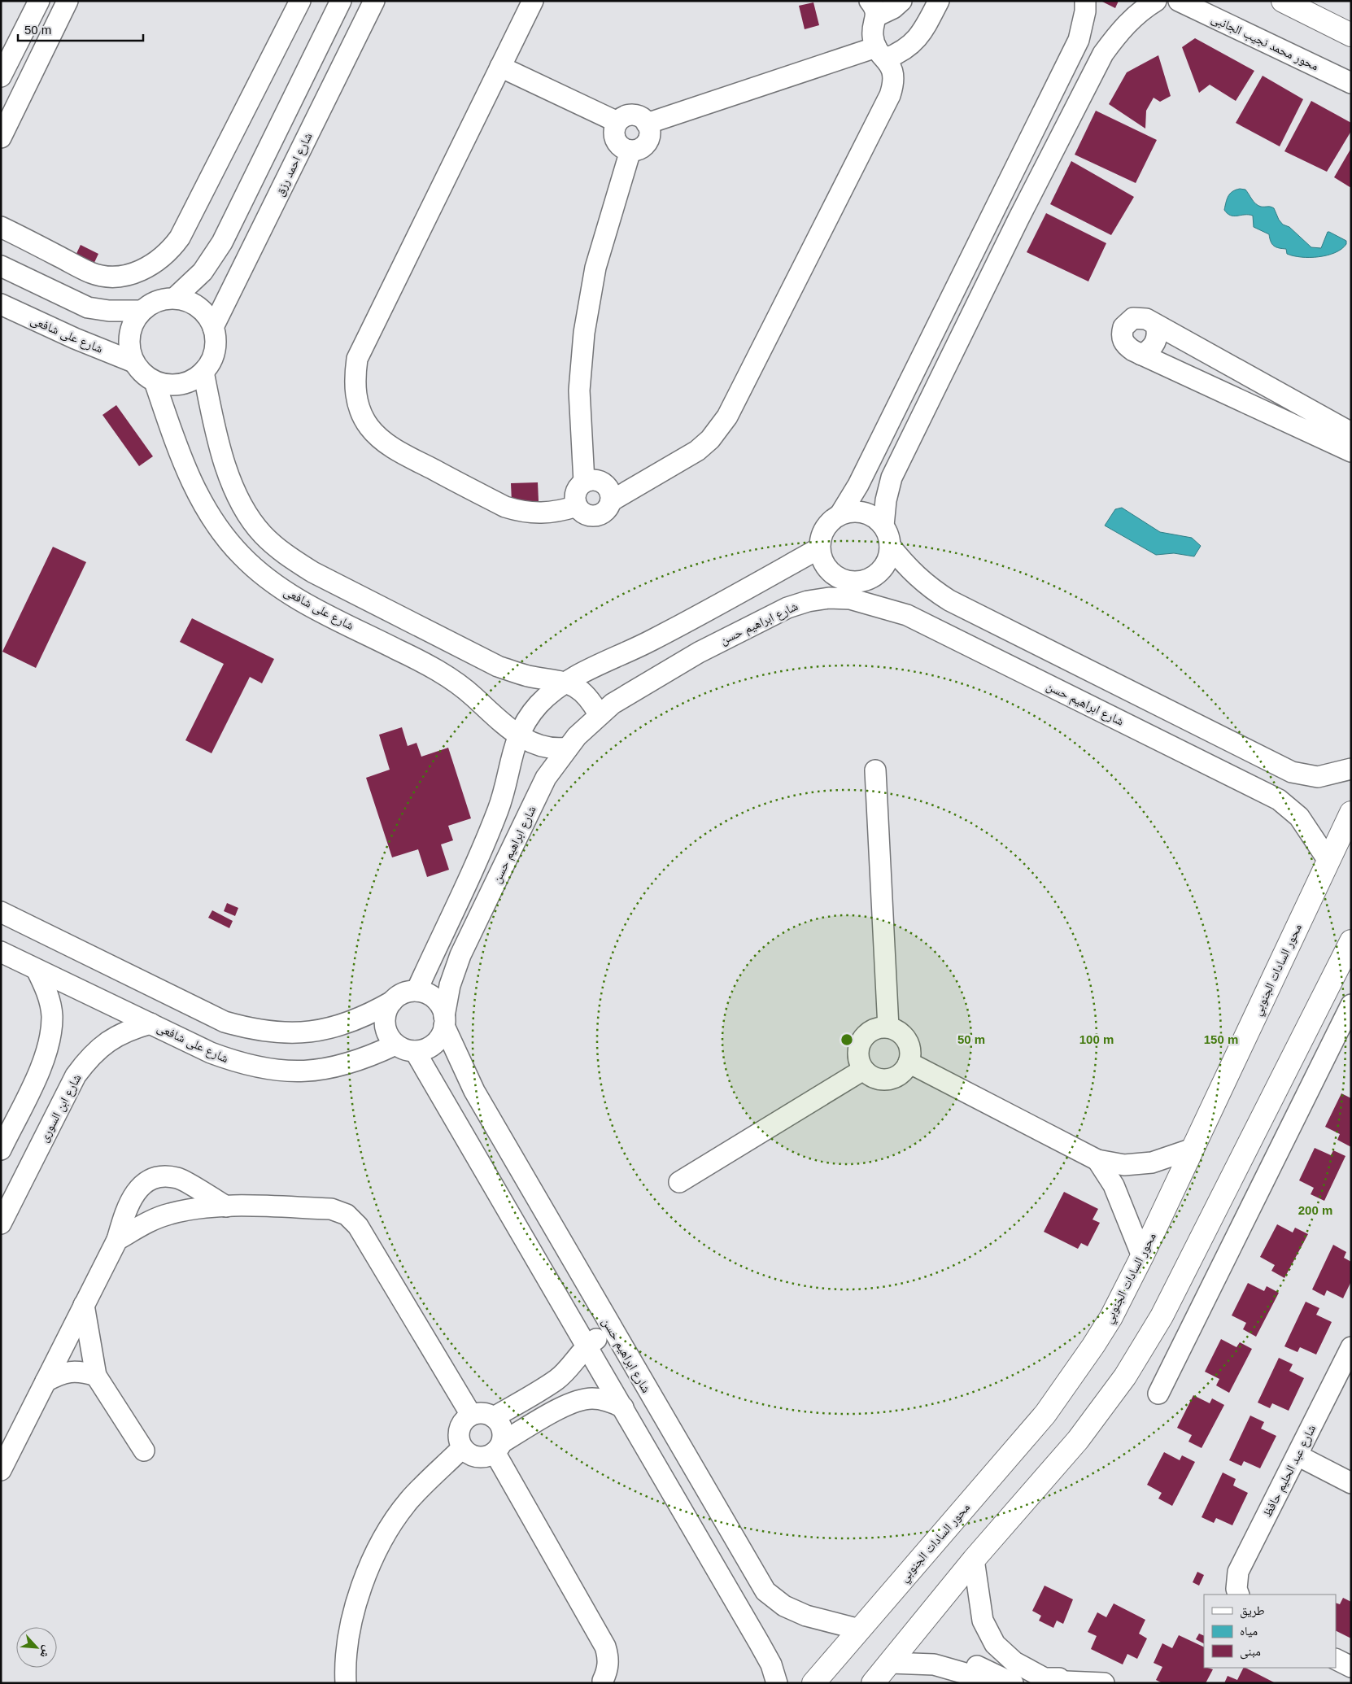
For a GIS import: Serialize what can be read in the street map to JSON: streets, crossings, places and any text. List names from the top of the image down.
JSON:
{
  "streets": {
    "main road": ["محور السادات الجنوبي"],
    "street": [
      "محور محمد نجيب الجانبى",
      "شارع احمد رزق",
      "شارع على شافعى",
      "شارع ابراهيم حسن",
      "شارع ابن السورى",
      "شارع عبد الحليم حافظ"
    ]
  },
  "crossings": [
    ["شارع احمد رزق", "شارع على شافعى"],
    ["شارع على شافعى", "شارع ابراهيم حسن"],
    ["شارع على شافعى", "شارع ابن السورى"],
    ["شارع ابراهيم حسن", "محور السادات الجنوبي"]
  ],
  "legend": ["طريق", "مياه", "مبنى"],
  "scale_bar": "50 m",
  "north": "bottom right",
  "rings": [
    "50 m",
    "100 m",
    "150 m",
    "200 m"
  ]
}
